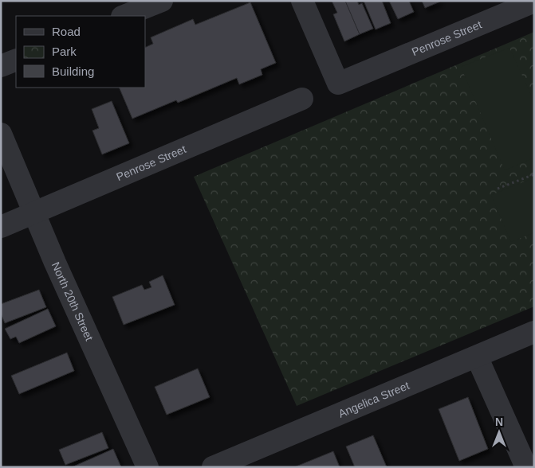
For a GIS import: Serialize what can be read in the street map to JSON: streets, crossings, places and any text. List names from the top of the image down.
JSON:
{
  "streets": {
    "street": ["Penrose Street", "North 20th Street", "Angelica Street"]
  },
  "crossings": [
    ["Penrose Street", "North 20th Street"]
  ],
  "legend": ["Road", "Park", "Building"],
  "north": "top"
}
